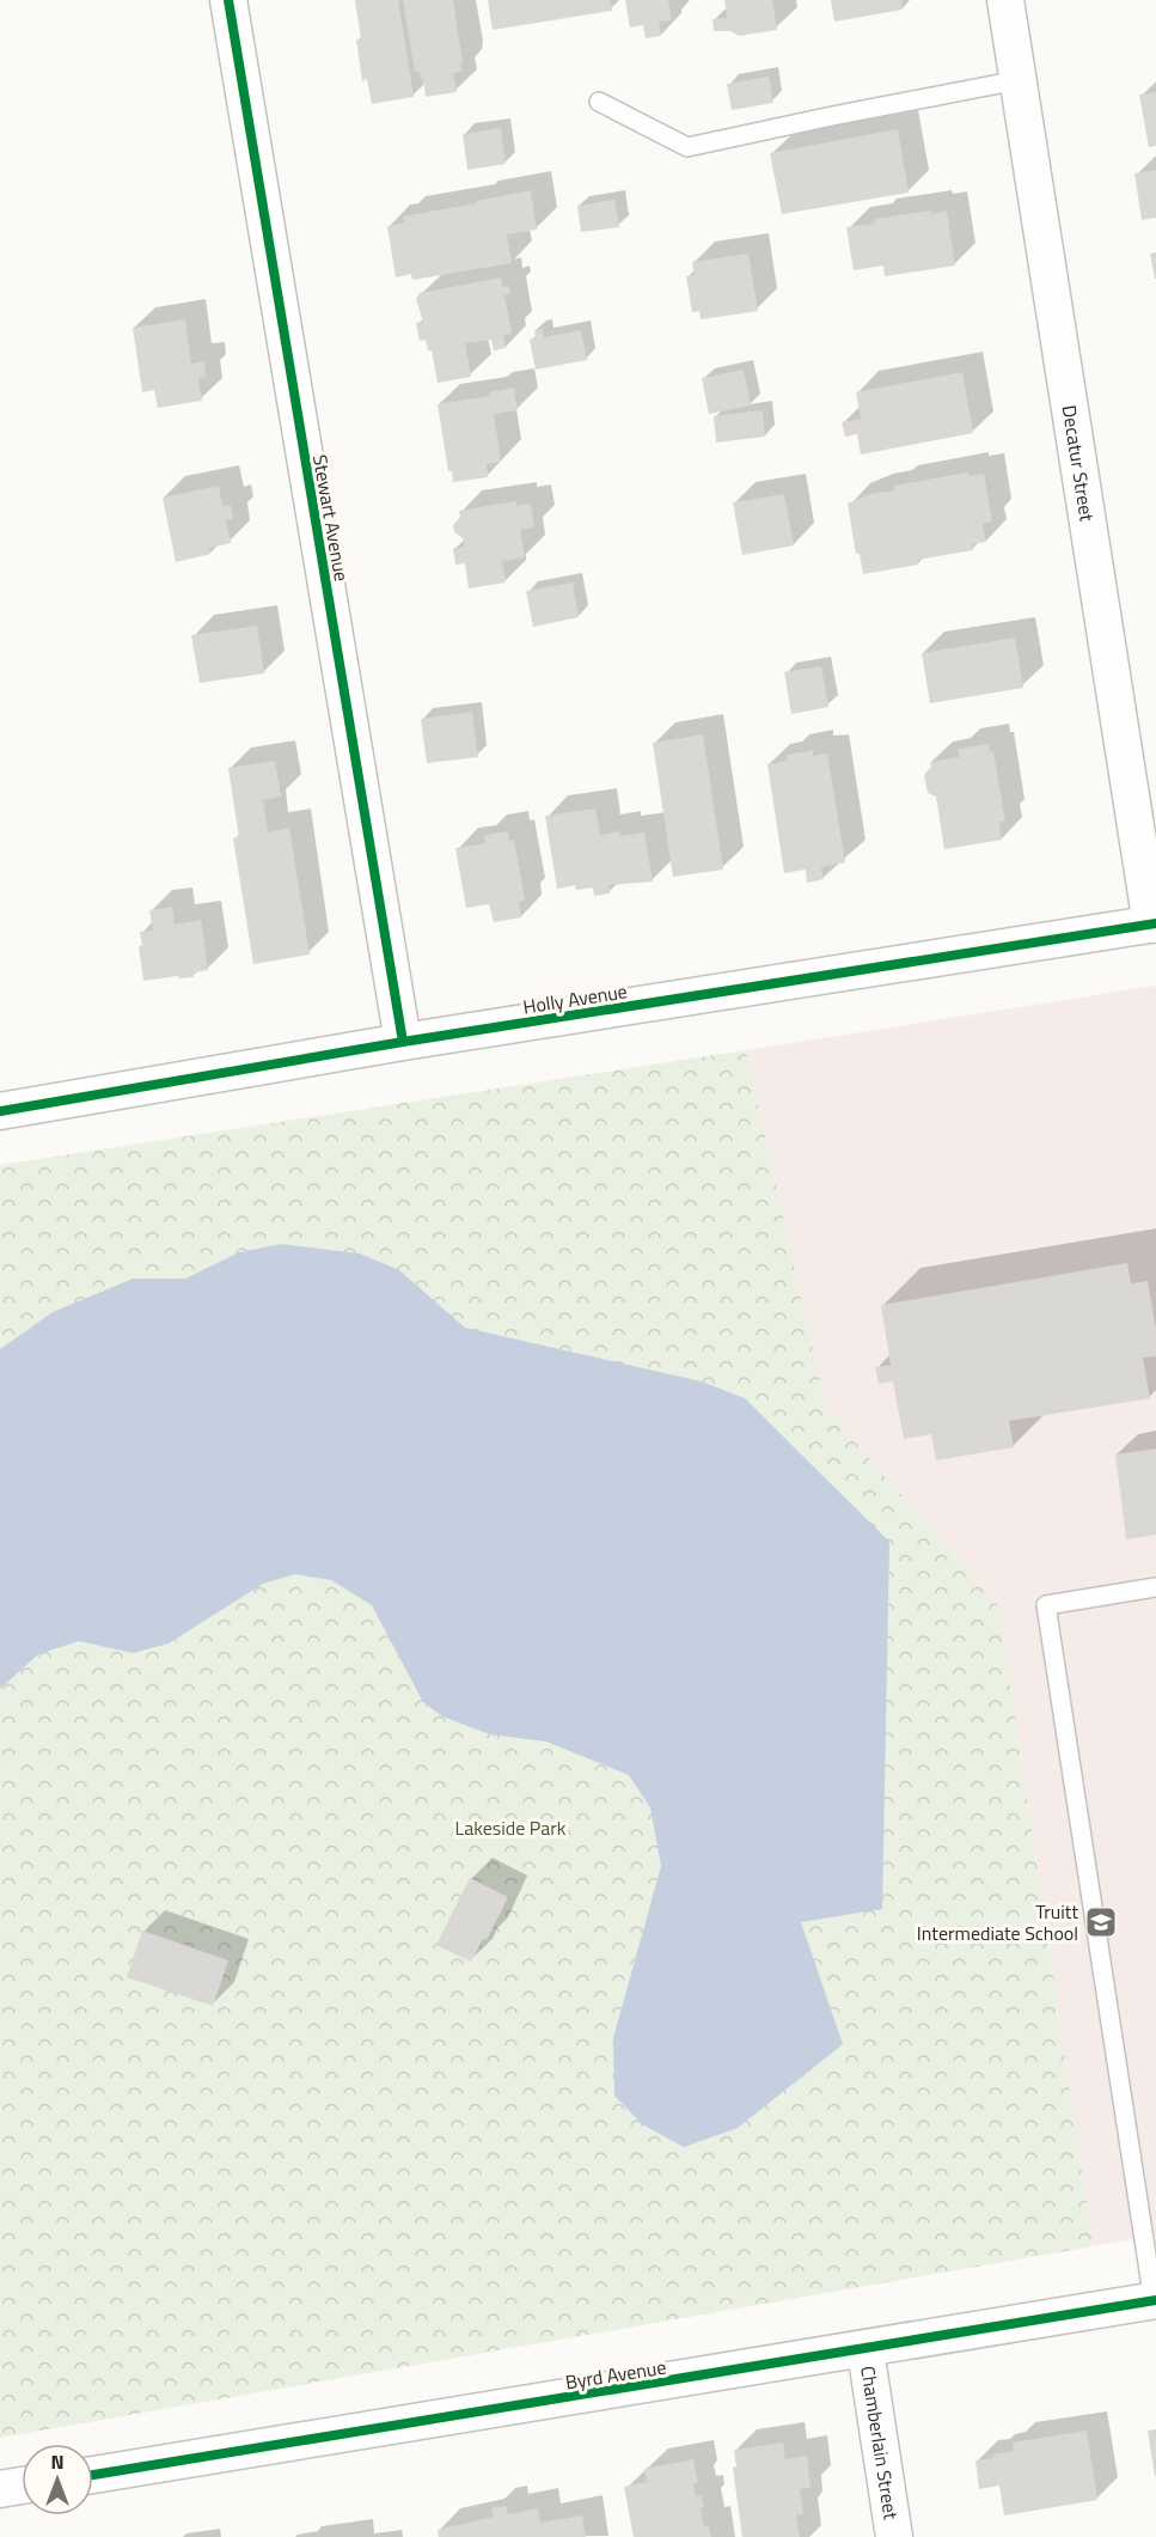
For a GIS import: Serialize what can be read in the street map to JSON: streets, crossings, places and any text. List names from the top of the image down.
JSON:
{
  "streets": {
    "street": [
      "Decatur Street",
      "Stewart Avenue",
      "Holly Avenue",
      "Byrd Avenue",
      "Chamberlain Street"
    ]
  },
  "crossings": [
    ["Decatur Street", "Holly Avenue"],
    ["Stewart Avenue", "Holly Avenue"],
    ["Byrd Avenue", "Chamberlain Street"]
  ],
  "parks": ["Lakeside Park"],
  "places": {
    "school or university": ["Truitt Intermediate School"]
  },
  "north": "top"
}
